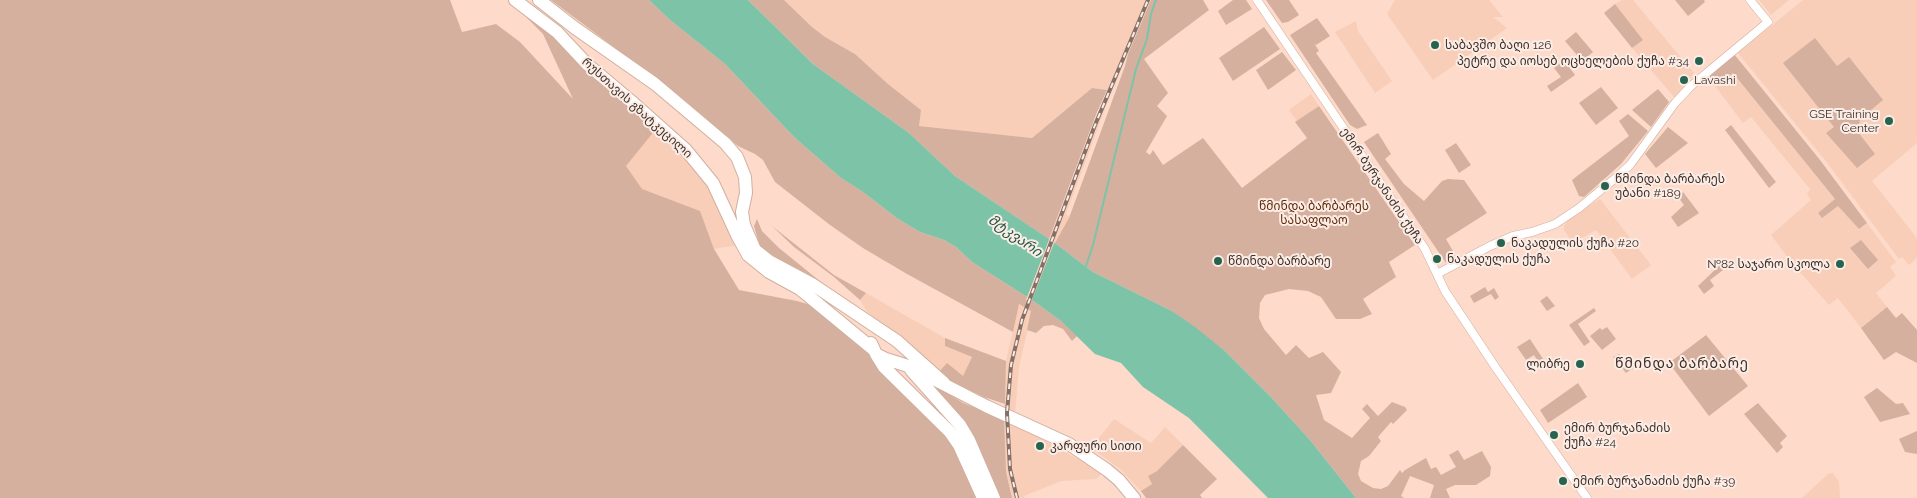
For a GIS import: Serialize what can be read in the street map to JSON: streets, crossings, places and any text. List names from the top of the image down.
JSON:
{
  "streets": {
    "highway": ["რუსთავის გზატკეცილი"],
    "street": ["ემირ ბურჯანაძის ქუჩა"]
  },
  "districts": ["წმინდა ბარბარე"],
  "water": ["მტკვარი"],
  "parks": ["წმინდა ბარბარეს სასაფლაო"],
  "places": [
    "საბავშო ბაღი 126",
    "პეტრე და იოსებ ოცხელების ქუჩა #34",
    "Lavashi",
    "GSE Training Center",
    "წმინდა ბარბარეს უბანი #189",
    "ნაკადულის ქუჩა #20",
    "ნაკადულის ქუჩა",
    "წმინდა ბარბარე",
    "№82 საჯარო სკოლა",
    "ლიბრე",
    "ემირ ბურჯანაძის ქუჩა #24",
    "კარფური სითი",
    "ემირ ბურჯანაძის ქუჩა #39"
  ]
}
